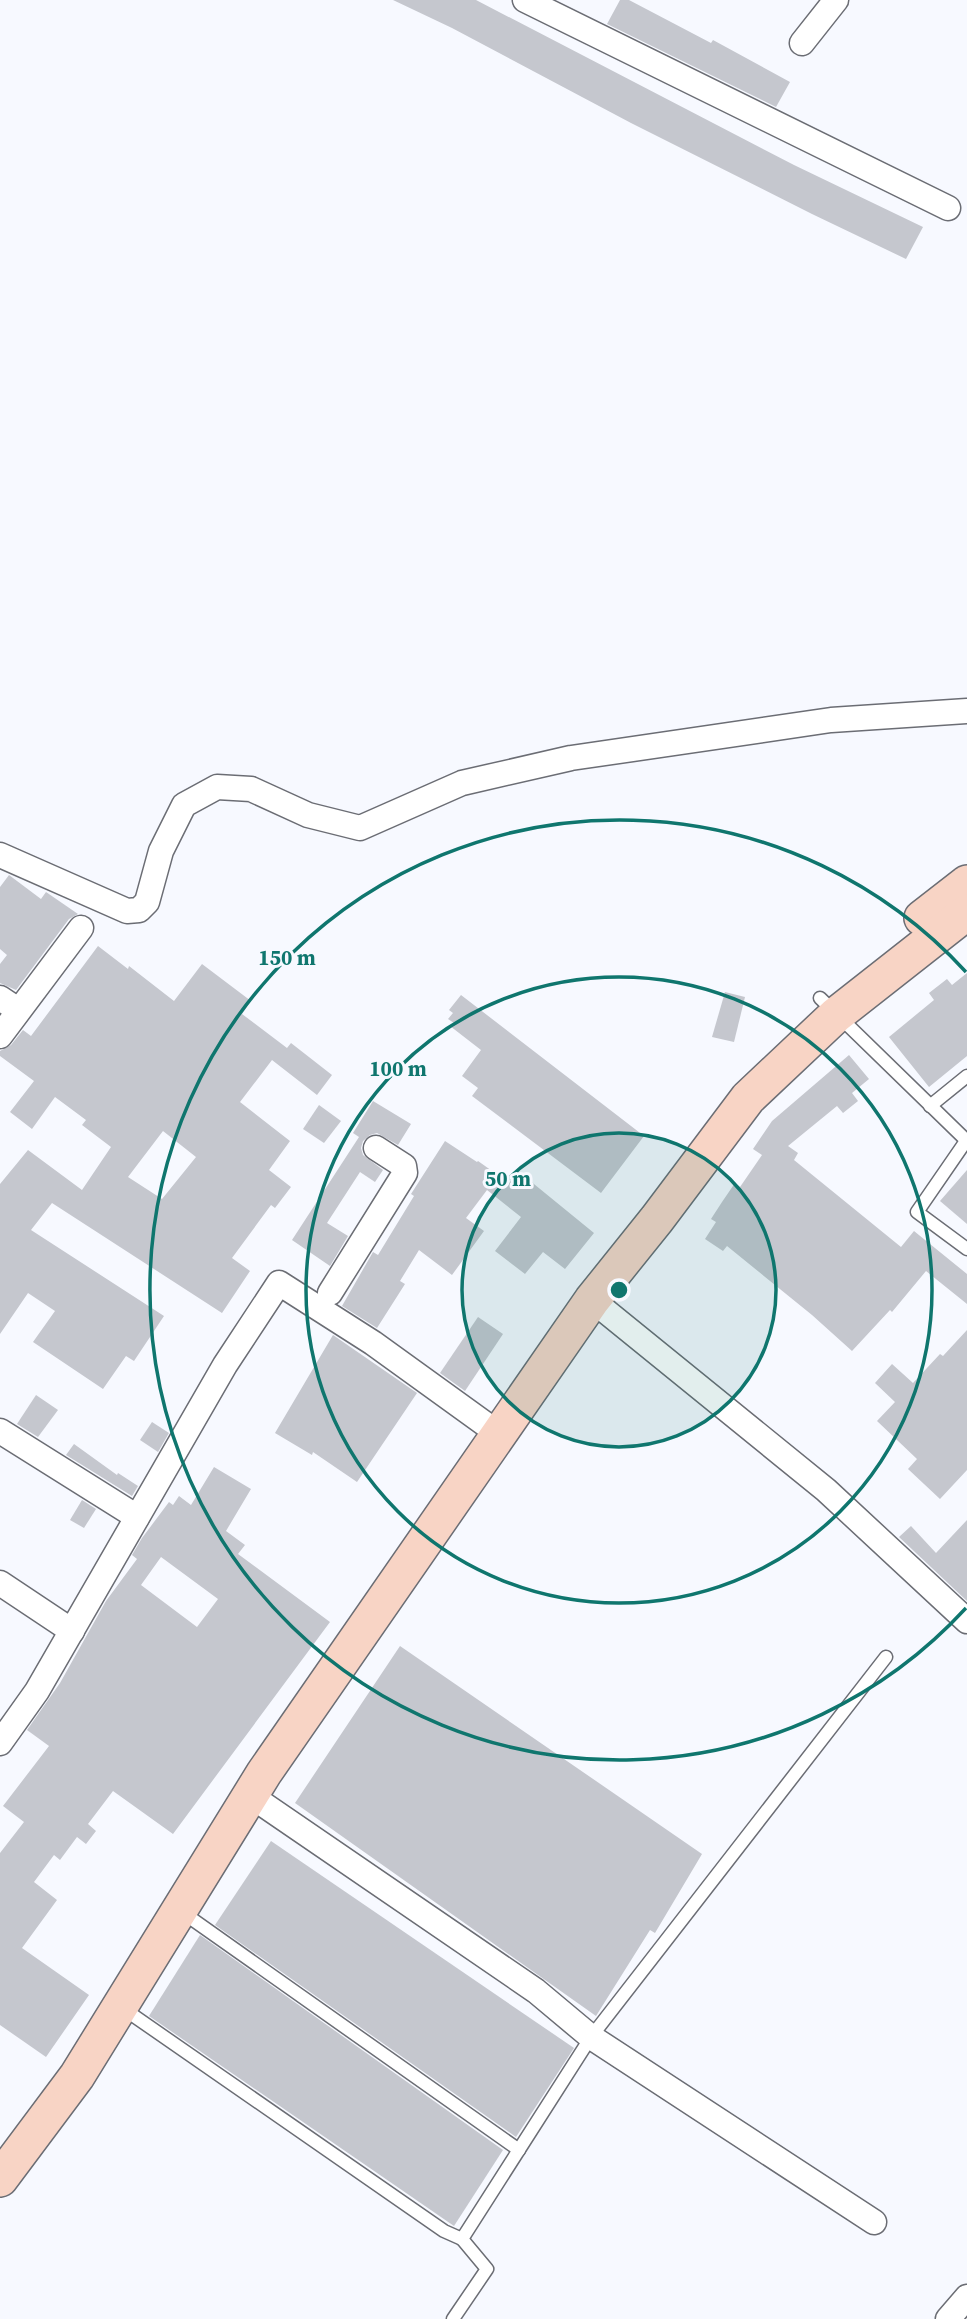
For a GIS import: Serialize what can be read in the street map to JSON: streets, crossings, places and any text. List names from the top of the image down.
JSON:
{
  "rings": ["150 m", "100 m", "50 m"]
}
